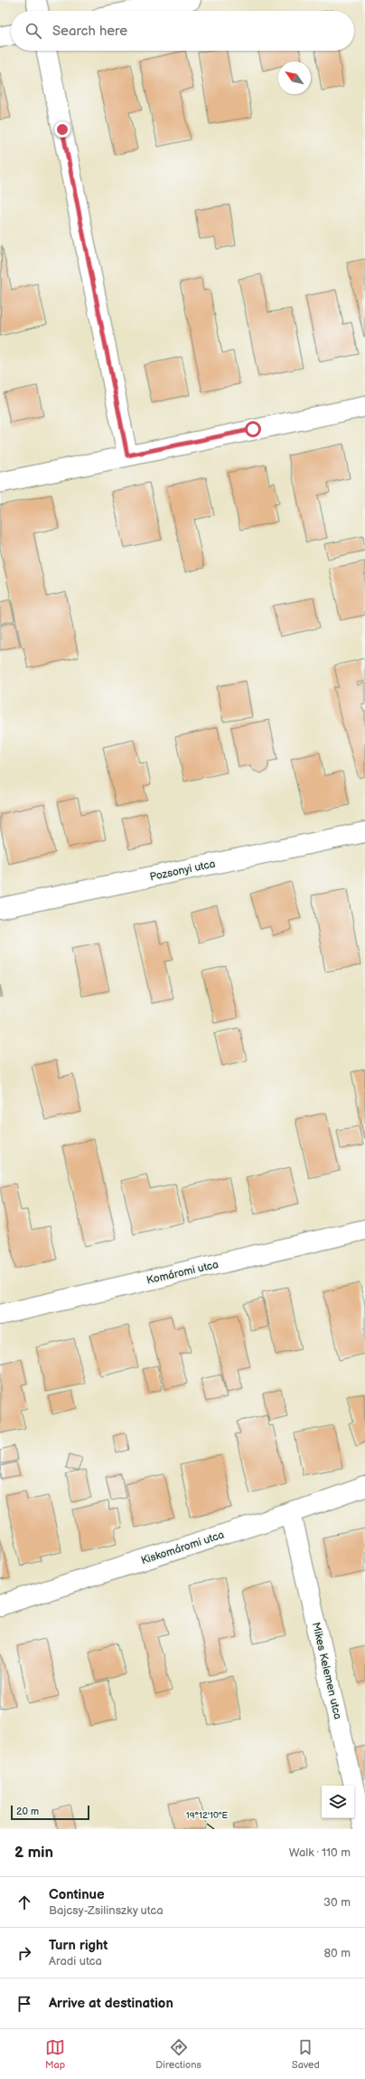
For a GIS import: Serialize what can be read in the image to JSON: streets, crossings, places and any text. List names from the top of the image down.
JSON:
{
  "streets": {
    "street": [
      "Pozsonyi utca",
      "Komáromi utca",
      "Kiskomáromi utca",
      "Mikes Kelemen utca"
    ]
  },
  "crossings": [
    ["Kiskomáromi utca", "Mikes Kelemen utca"]
  ],
  "scale_bar": "20 m",
  "north": "top left",
  "page": {
    "search": "Search here",
    "scale": "20 m",
    "heading": ["2 min", "Walk · 110 m"],
    "list": [
      ["Continue", "Bajcsy-Zsilinszky utca", "30 m"],
      ["Turn right", "Aradi utca", "80 m"],
      "Arrive at destination"
    ],
    "nav": ["Map", "Directions", "Saved"]
  },
  "coordinates": ["19°12'10\"E"]
}
